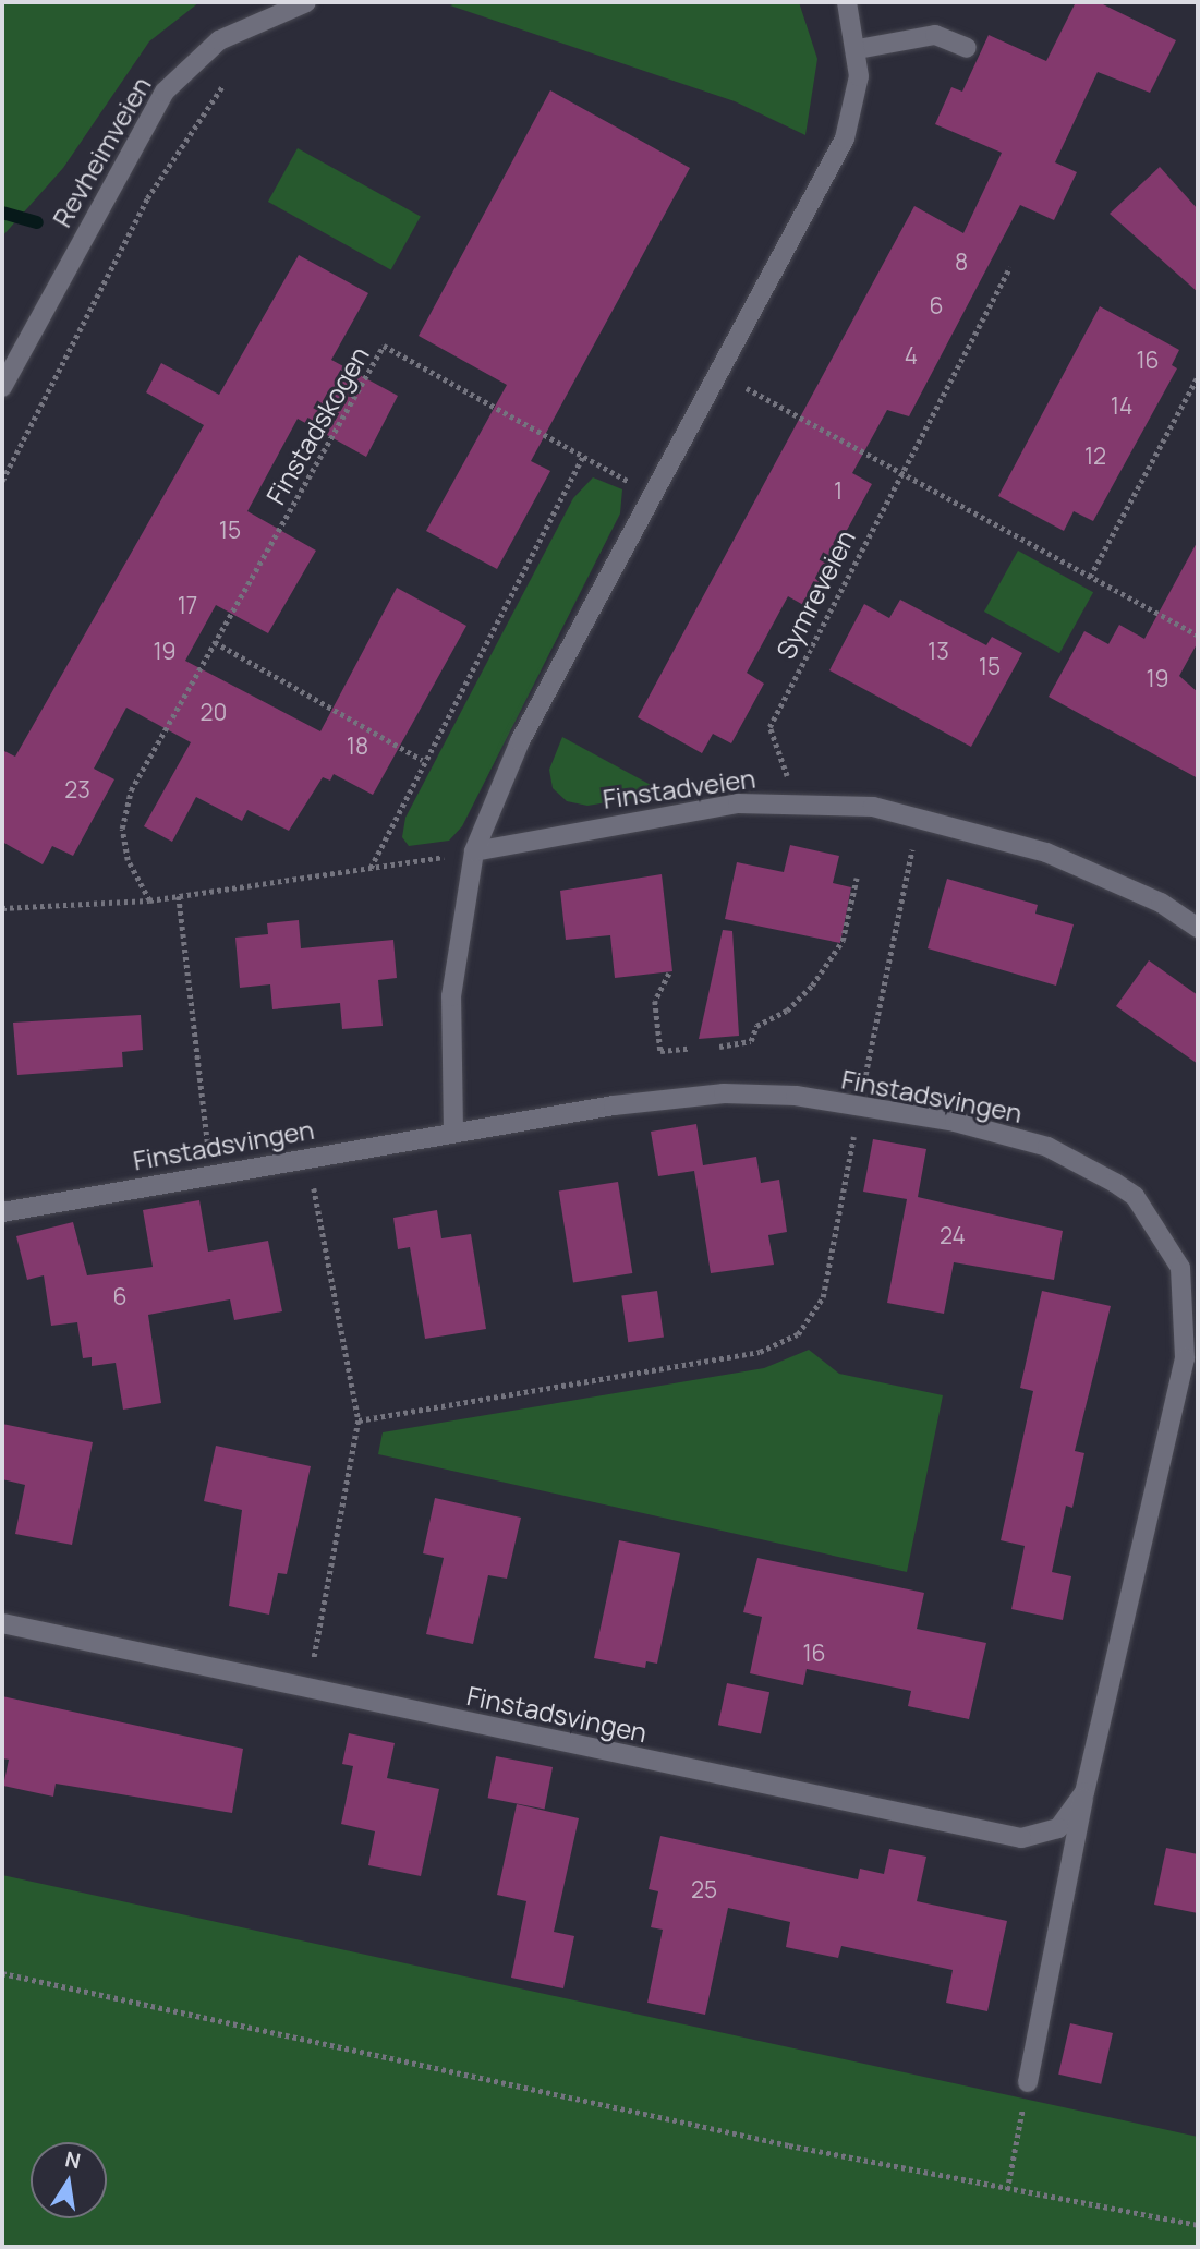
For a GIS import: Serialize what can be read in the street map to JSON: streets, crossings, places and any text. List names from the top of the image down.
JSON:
{
  "streets": {
    "street": ["Revheimveien", "Finstadveien", "Finstadsvingen"],
    "path": ["Finstadskogen", "Symreveien"]
  },
  "house_numbers": [
    "8",
    "6",
    "4",
    "16",
    "14",
    "12",
    "1",
    "15",
    "17",
    "19",
    "13",
    "15",
    "19",
    "20",
    "18",
    "23",
    "24",
    "6",
    "16",
    "25"
  ],
  "north": "top"
}
